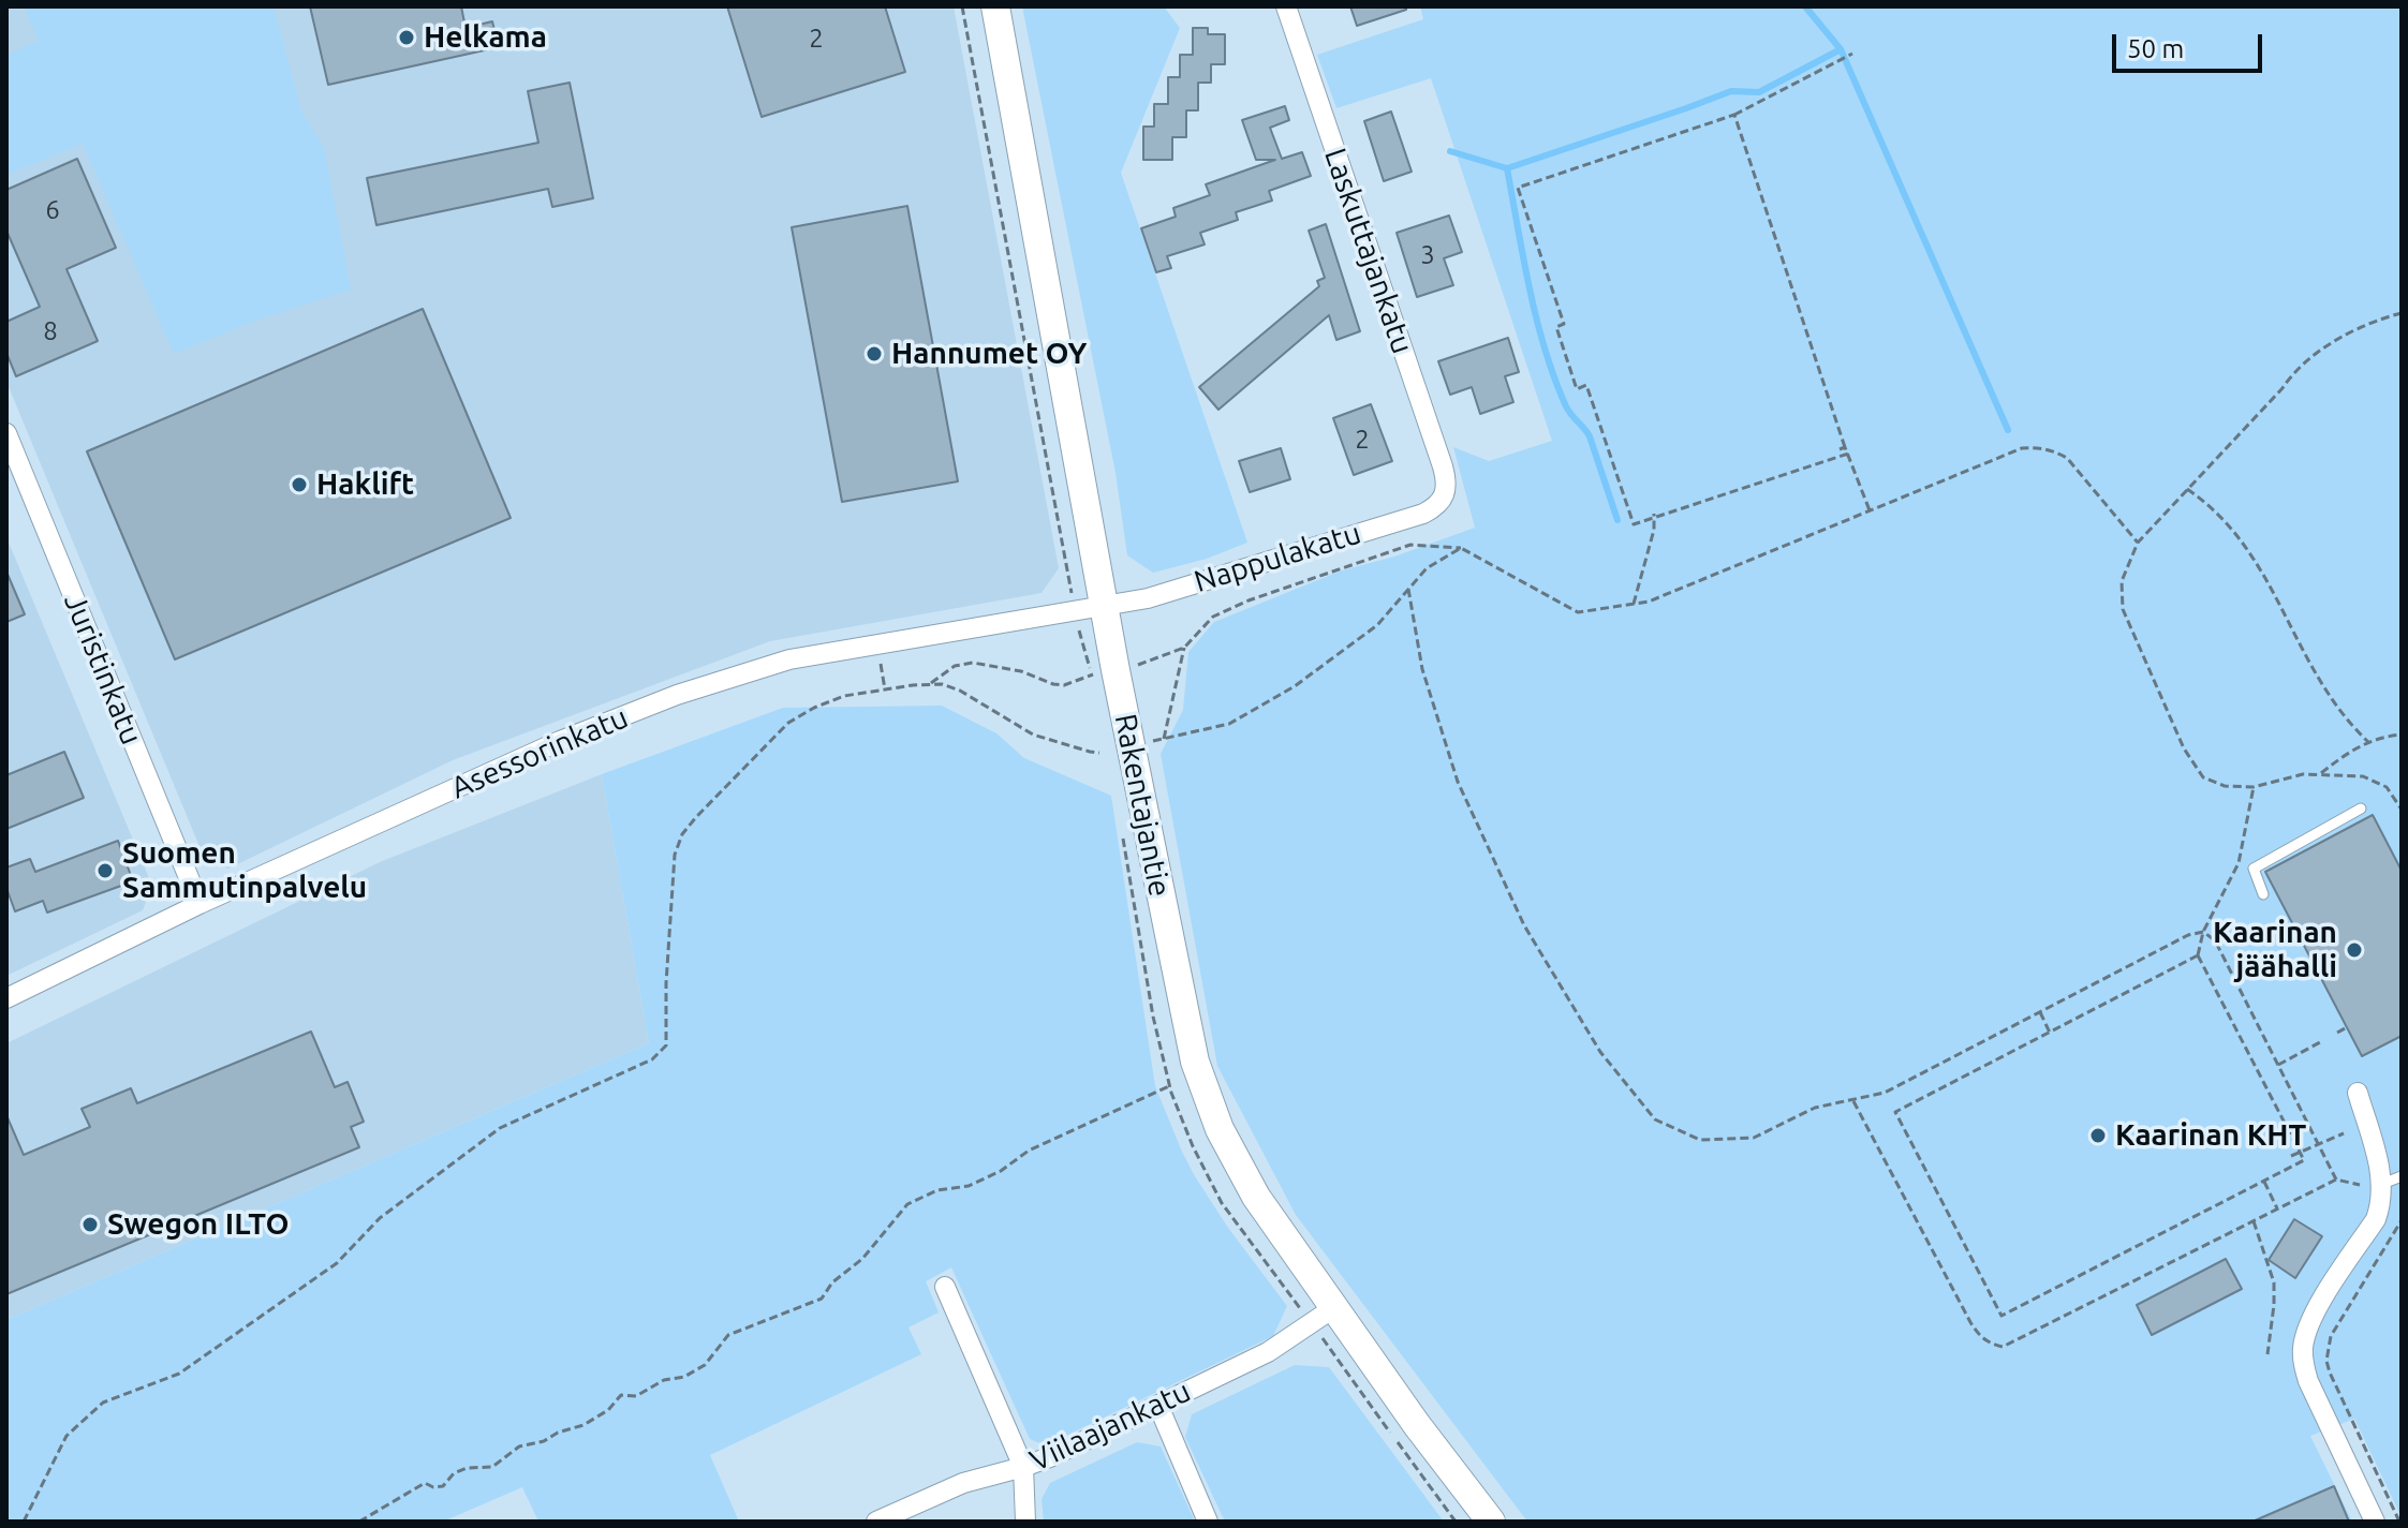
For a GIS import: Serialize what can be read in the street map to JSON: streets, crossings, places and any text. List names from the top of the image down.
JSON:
{
  "streets": {
    "street": [
      "Laskuttajankatu",
      "Nappulakatu",
      "Juristinkatu",
      "Asessorinkatu",
      "Rakentajantie",
      "Viilaajankatu"
    ]
  },
  "crossings": [
    ["Laskuttajankatu", "Nappulakatu"],
    ["Nappulakatu", "Asessorinkatu"],
    ["Nappulakatu", "Rakentajantie"],
    ["Juristinkatu", "Asessorinkatu"],
    ["Asessorinkatu", "Rakentajantie"],
    ["Rakentajantie", "Viilaajankatu"]
  ],
  "places": [
    "Helkama",
    "Hannumet OY",
    "Haklift",
    "Suomen Sammutinpalvelu",
    "Kaarinan jäähalli",
    "Kaarinan KHT",
    "Swegon ILTO"
  ],
  "house_numbers": [
    "2",
    "6",
    "3",
    "8",
    "2"
  ],
  "scale_bar": "50 m"
}
